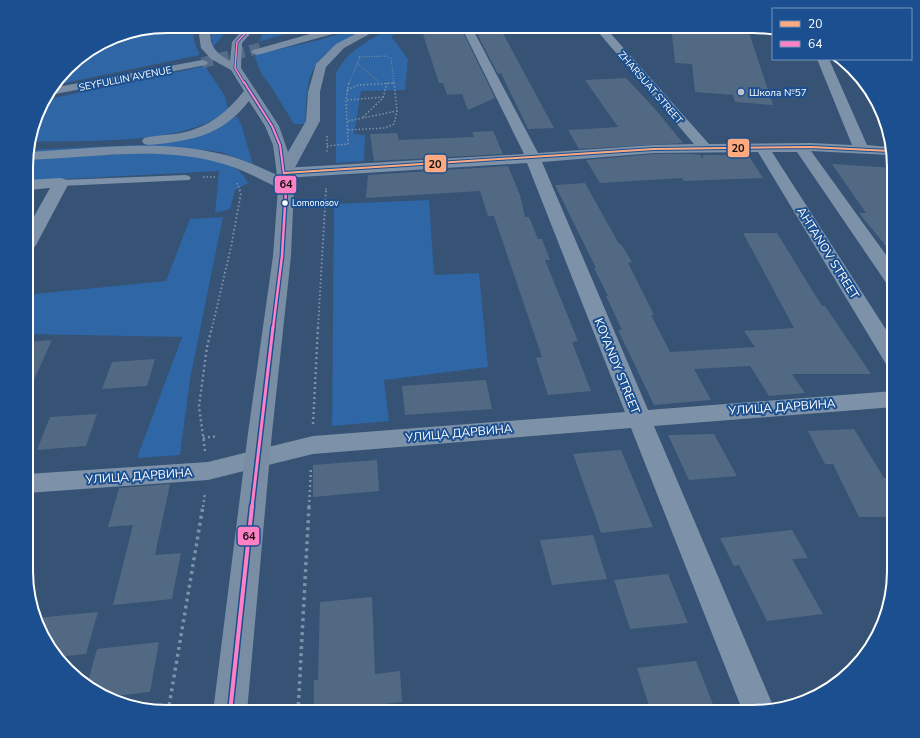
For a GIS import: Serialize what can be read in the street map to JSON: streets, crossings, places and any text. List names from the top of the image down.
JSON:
{
  "streets": {
    "main road": ["SEYFULLIN AVENUE"],
    "street": [
      "ZHARSUAT STREET",
      "AHTANOV STREET",
      "KOYANDY STREET",
      "УЛИЦА ДАРВИНА"
    ]
  },
  "crossings": [
    ["KOYANDY STREET", "УЛИЦА ДАРВИНА"]
  ],
  "places": ["Школа №57", "Lomonosov"],
  "lines": ["transit line 64", "transit line 20"],
  "legend": ["20", "64"]
}
